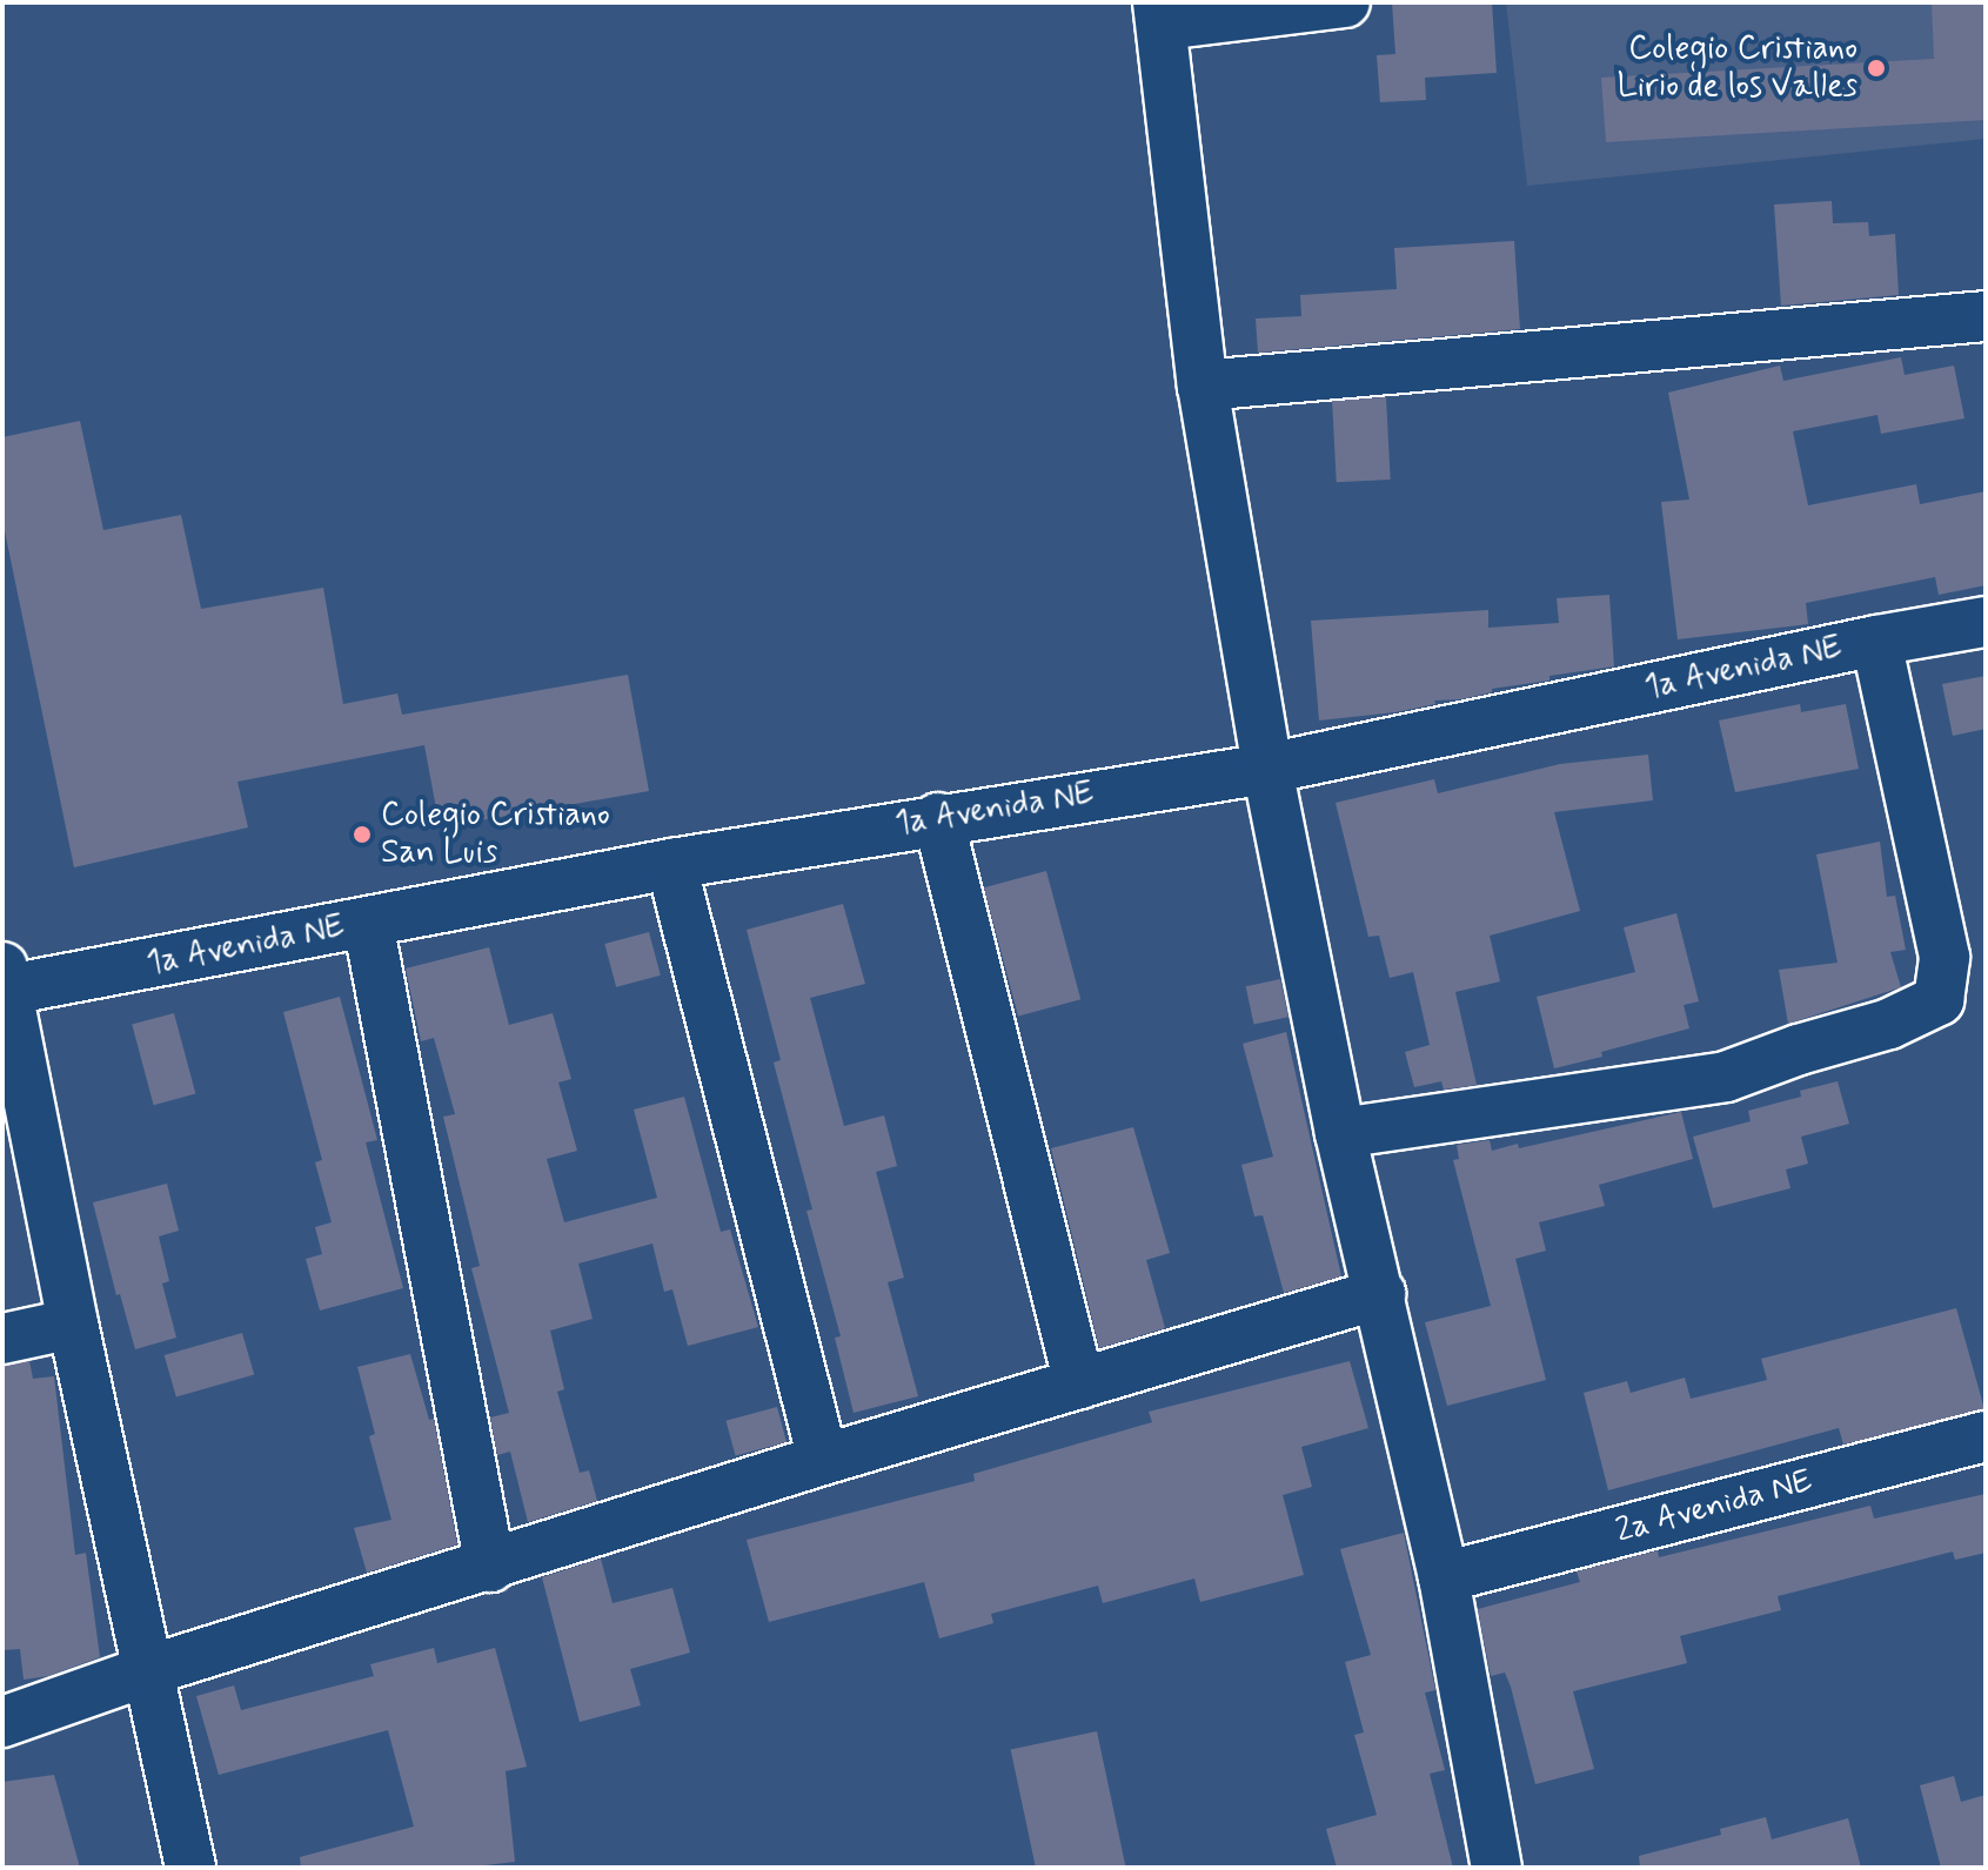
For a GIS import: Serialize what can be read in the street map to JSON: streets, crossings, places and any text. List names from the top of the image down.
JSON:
{
  "streets": {
    "street": ["1a Avenida NE", "2a Avenida NE"]
  },
  "places": ["Colegio Cristiano Lirio de los Valles", "Colegio Cristiano San Luis"]
}
